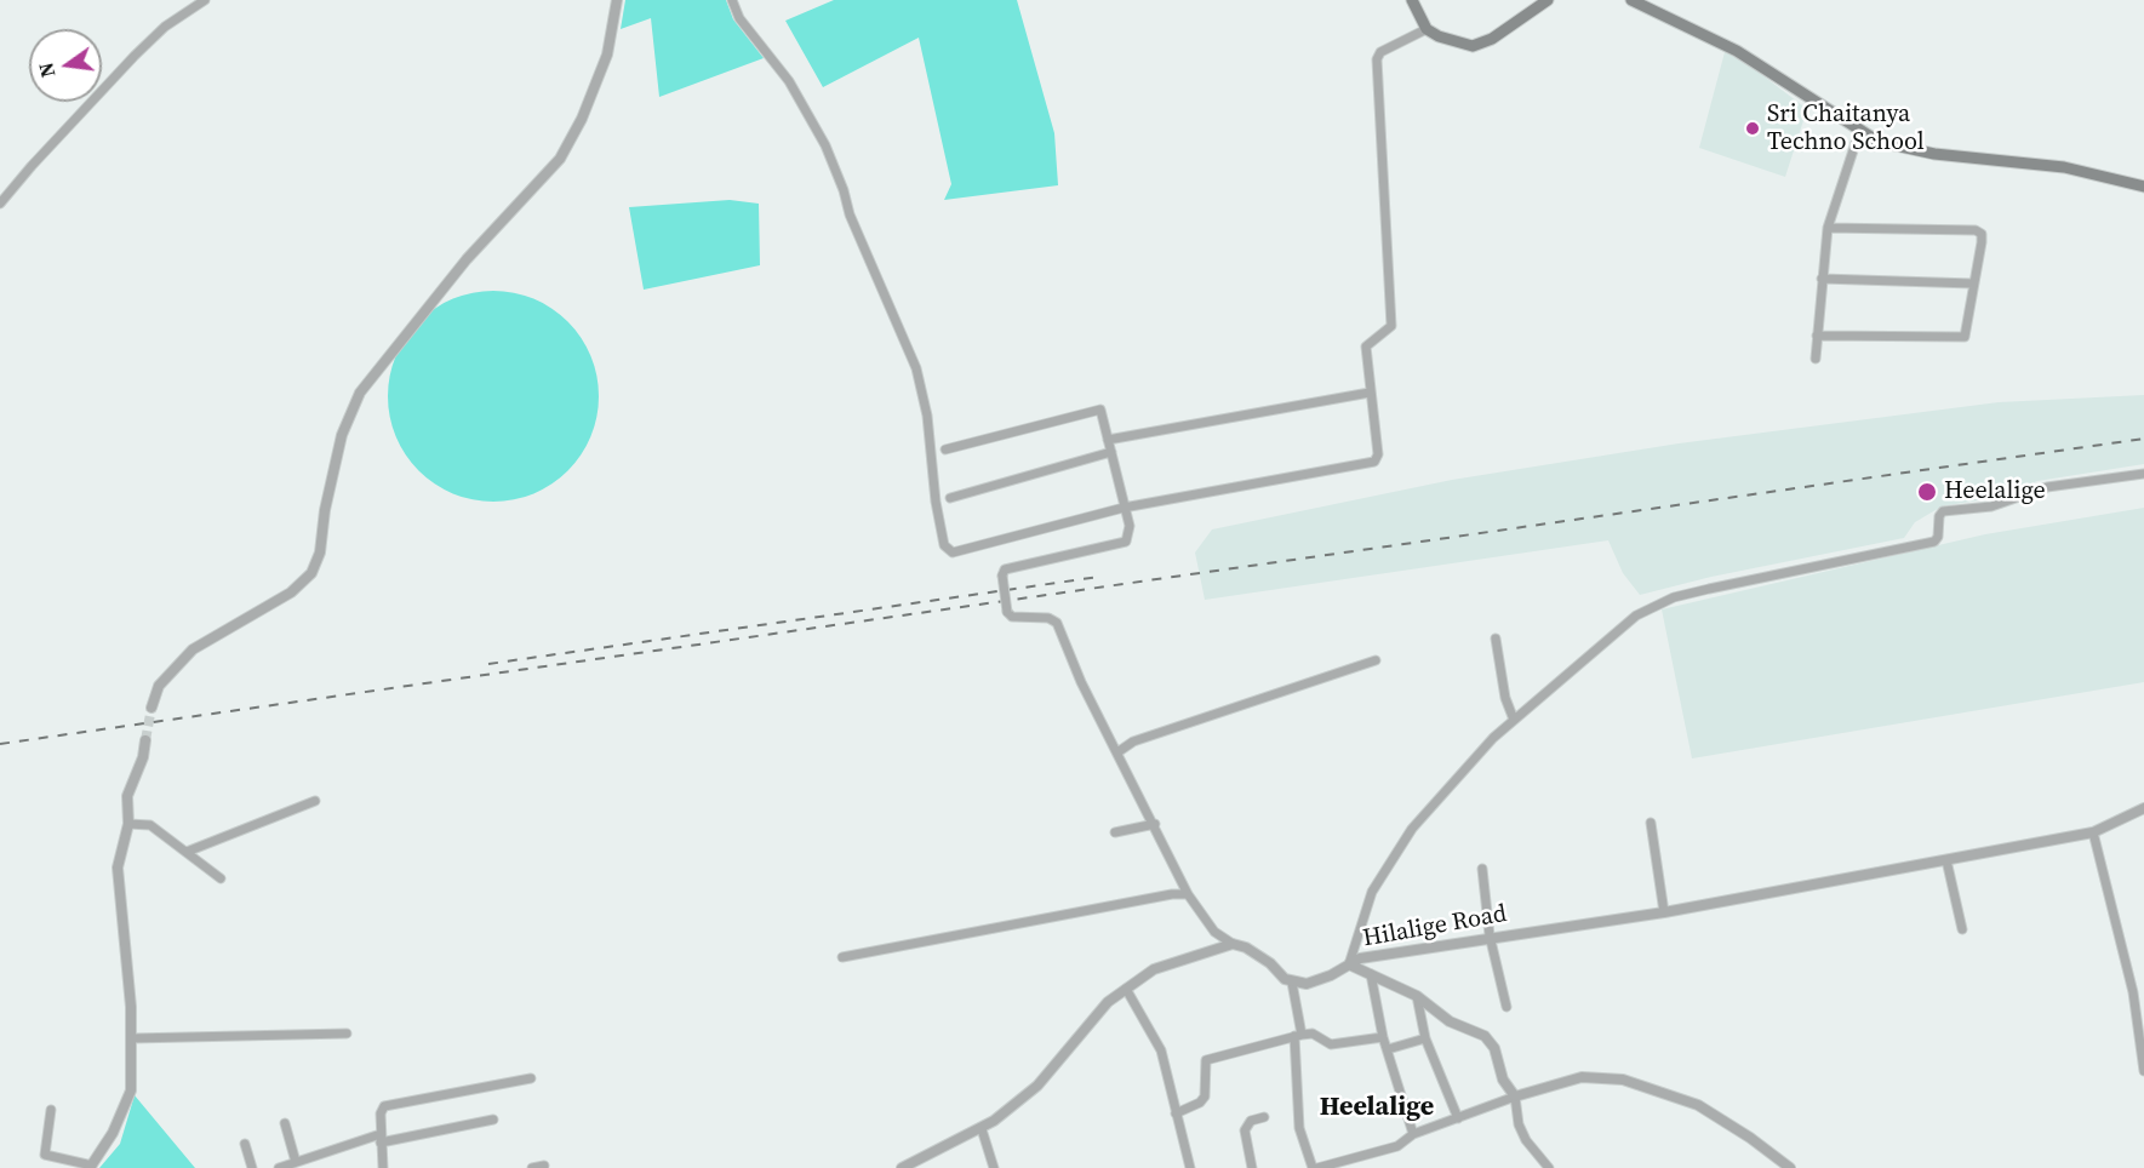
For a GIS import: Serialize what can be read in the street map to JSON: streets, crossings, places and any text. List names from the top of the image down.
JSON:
{
  "streets": {
    "street": ["Hilalige Road"]
  },
  "districts": ["Heelalige"],
  "places": ["Sri Chaitanya Techno School", "Heelalige"],
  "north": "left"
}
